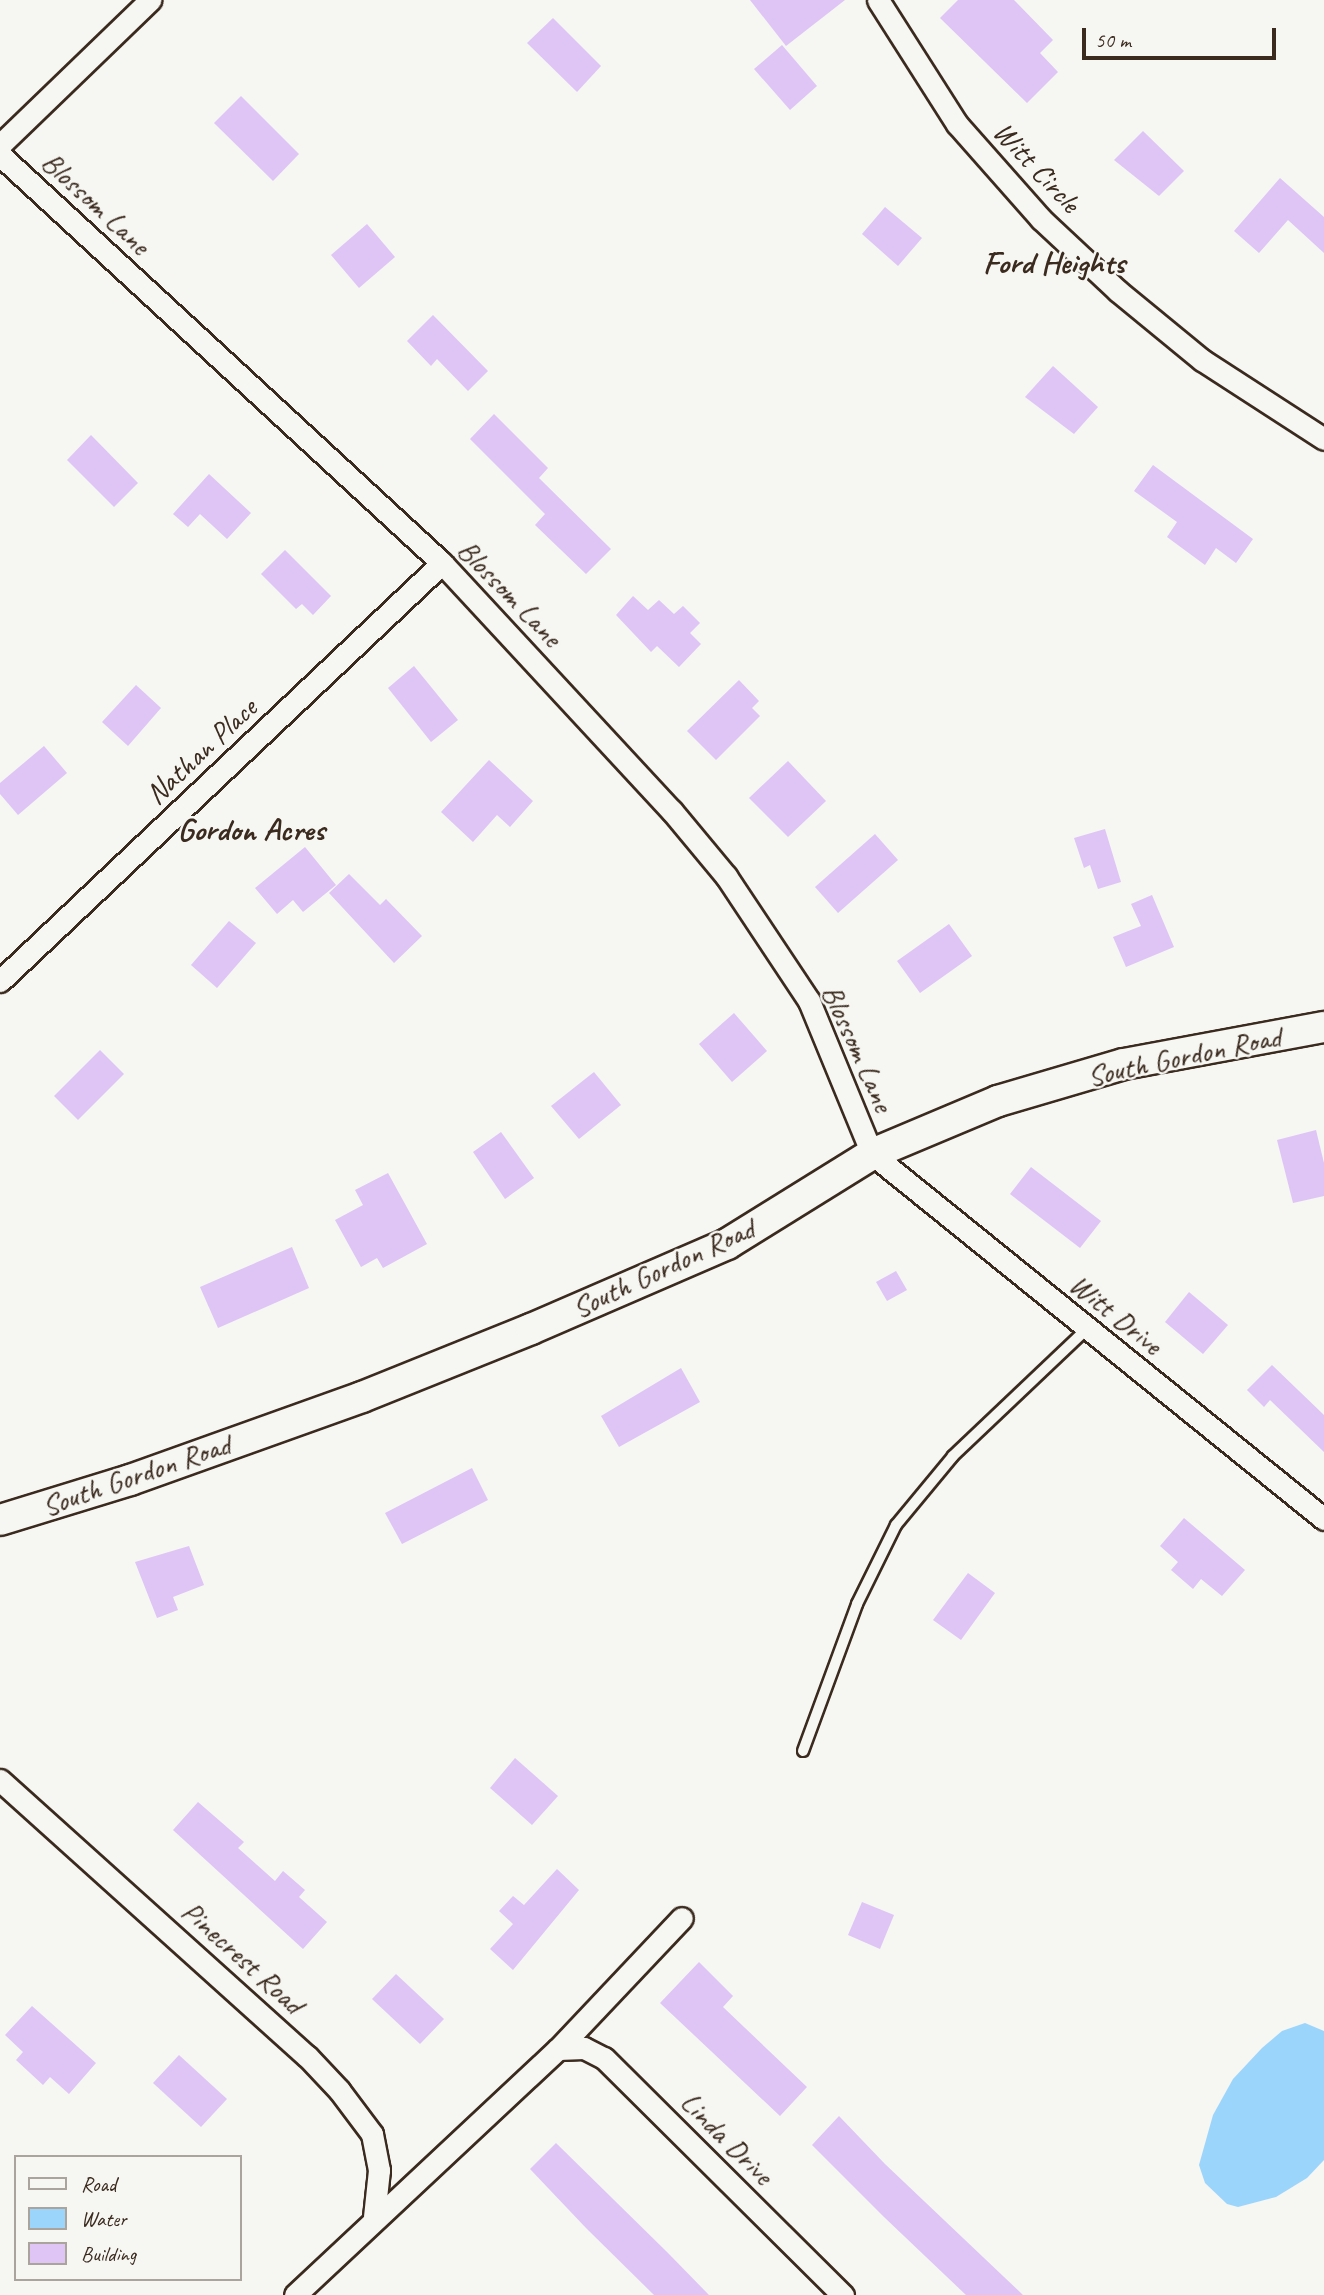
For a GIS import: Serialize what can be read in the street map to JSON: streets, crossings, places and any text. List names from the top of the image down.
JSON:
{
  "streets": {
    "street": [
      "Witt Circle",
      "Blossom Lane",
      "Nathan Place",
      "South Gordon Road",
      "Witt Drive",
      "Pinecrest Road",
      "Linda Drive"
    ]
  },
  "crossings": [
    ["Blossom Lane", "Nathan Place"],
    ["Blossom Lane", "South Gordon Road"],
    ["Blossom Lane", "Witt Drive"],
    ["South Gordon Road", "Witt Drive"]
  ],
  "districts": ["Ford Heights", "Gordon Acres"],
  "legend": ["Road", "Water", "Building"],
  "scale_bar": "50 m"
}
